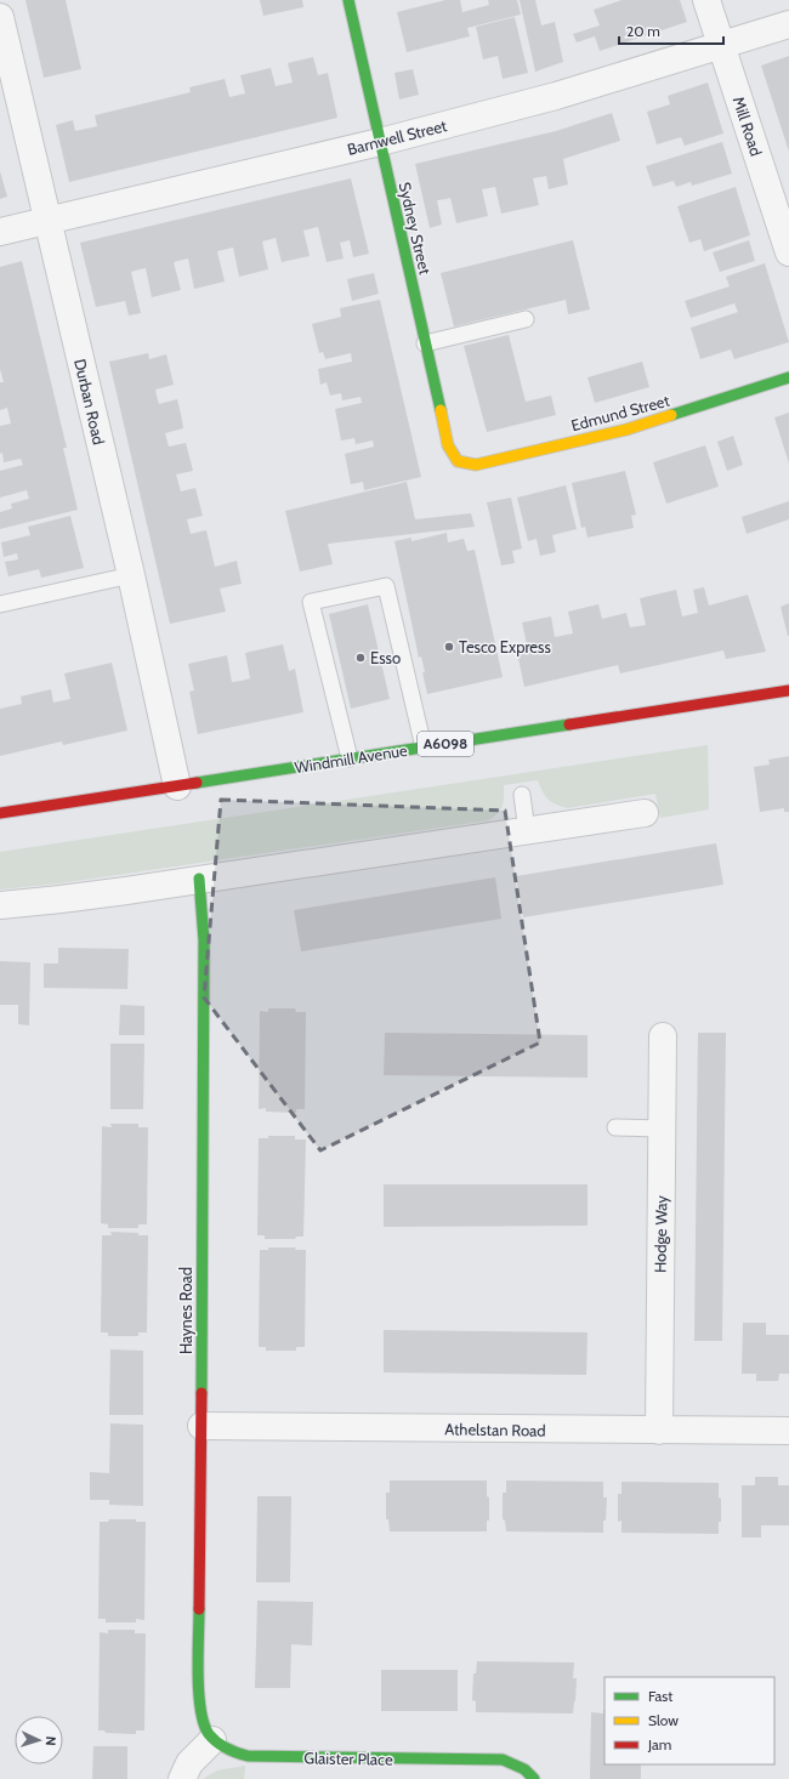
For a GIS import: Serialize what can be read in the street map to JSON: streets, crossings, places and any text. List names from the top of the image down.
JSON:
{
  "streets": {
    "street": [
      "Mill Road",
      "Barnwell Street",
      "Sydney Street",
      "Durban Road",
      "Edmund Street",
      "A6098",
      "Windmill Avenue",
      "Hodge Way",
      "Haynes Road",
      "Athelstan Road",
      "Glaister Place"
    ]
  },
  "crossings": [
    ["Mill Road", "Barnwell Street"],
    ["Barnwell Street", "Sydney Street"],
    ["Barnwell Street", "Durban Road"],
    ["Sydney Street", "Edmund Street"],
    ["Durban Road", "Windmill Avenue"],
    ["Hodge Way", "Athelstan Road"],
    ["Haynes Road", "Athelstan Road"],
    ["Haynes Road", "Glaister Place"]
  ],
  "places": ["Tesco Express", "Esso"],
  "legend": ["Fast", "Slow", "Jam"],
  "scale_bar": "20 m",
  "north": "right"
}
